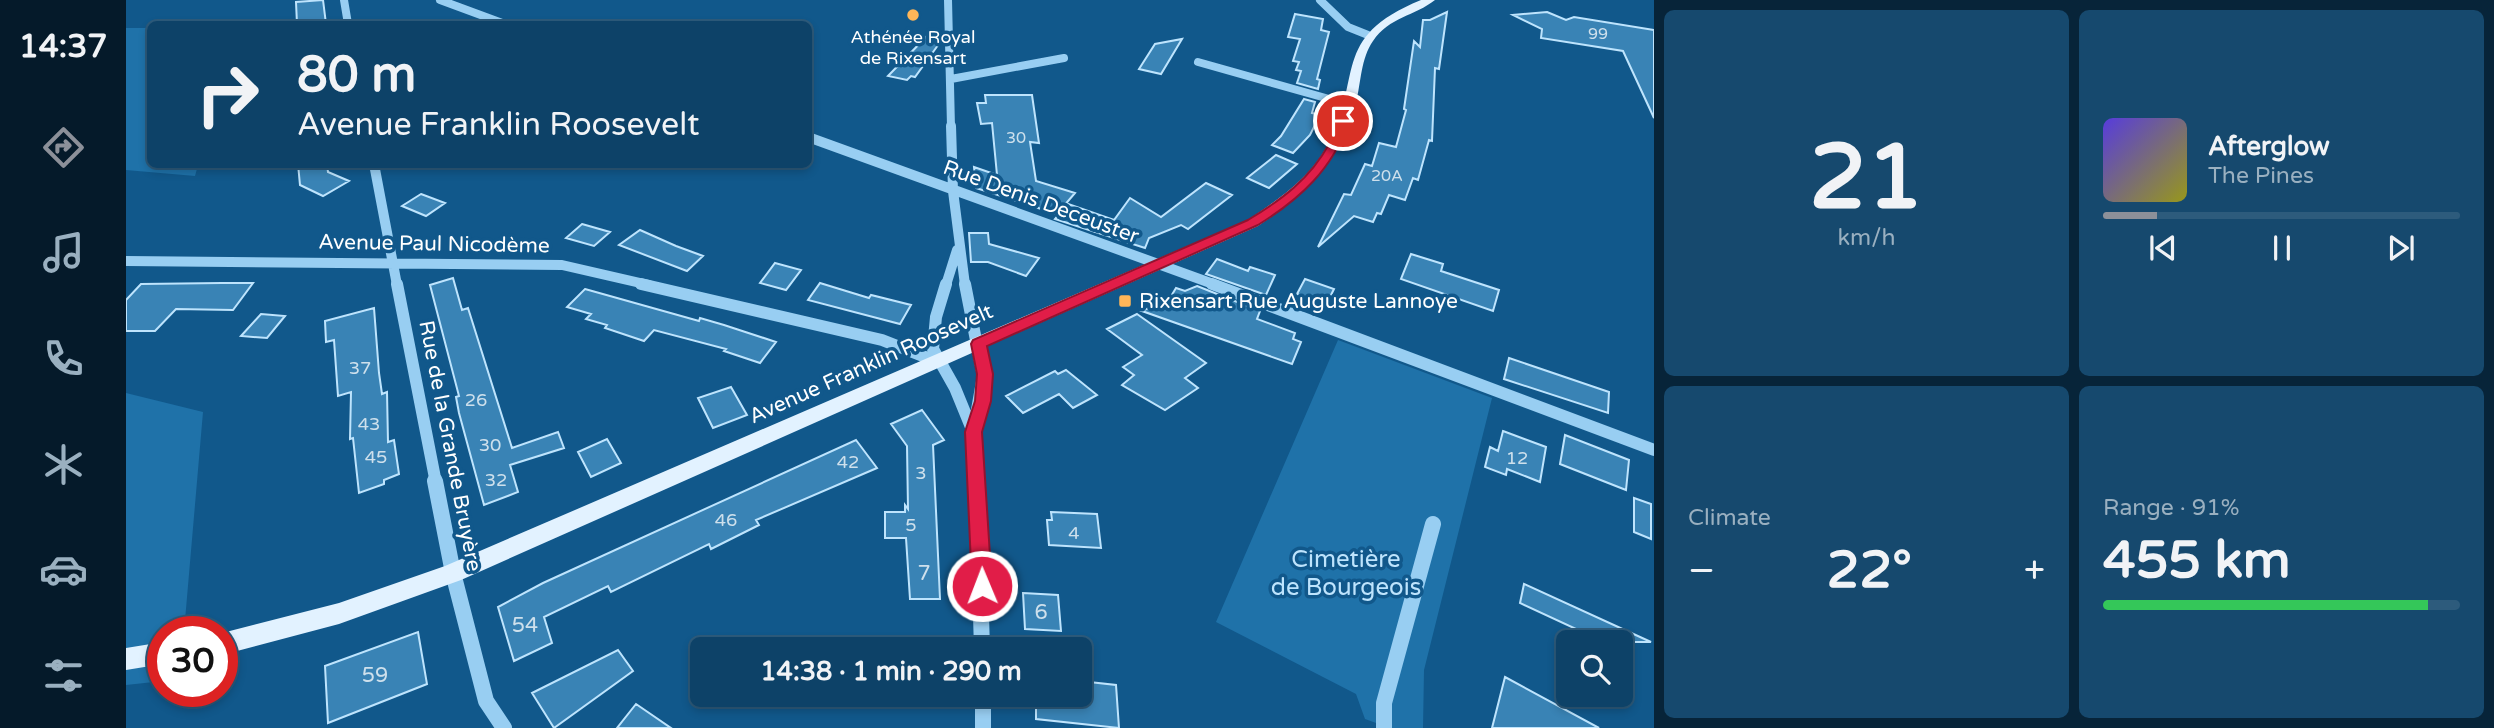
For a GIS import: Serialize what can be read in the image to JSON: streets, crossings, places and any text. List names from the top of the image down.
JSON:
{
  "streets": {
    "main road": ["Avenue Franklin Roosevelt"],
    "street": ["Rue Denis Deceuster", "Avenue Paul Nicodème", "Rue de la Grande Bruyère"]
  },
  "crossings": [
    ["Rue Denis Deceuster", "Avenue Franklin Roosevelt"],
    ["Avenue Paul Nicodème", "Avenue Franklin Roosevelt"],
    ["Avenue Paul Nicodème", "Rue de la Grande Bruyère"],
    ["Avenue Franklin Roosevelt", "Rue de la Grande Bruyère"]
  ],
  "parks": ["Cimetière de Bourgeois"],
  "places": {
    "other": ["Athénée Royal de Rixensart"],
    "transit": ["Rixensart Rue Auguste Lannoye"]
  },
  "house_numbers": [
    "99",
    "30",
    "20A",
    "37",
    "26",
    "43",
    "30",
    "45",
    "12",
    "42",
    "3",
    "32",
    "46",
    "5",
    "4",
    "7",
    "6",
    "54",
    "59"
  ],
  "page": {
    "tabs": "14:37",
    "tile": [
      ["21", "km/h"],
      "Climate",
      ["Range · 91%", "455 km"]
    ],
    "turn": ["80 m", "Avenue Franklin Roosevelt"],
    "song": ["Afterglow", "The Pines"],
    "heat": ["−", "22°", "+"],
    "limit": "30",
    "trip": "14:38 · 1 min · 290 m"
  }
}
